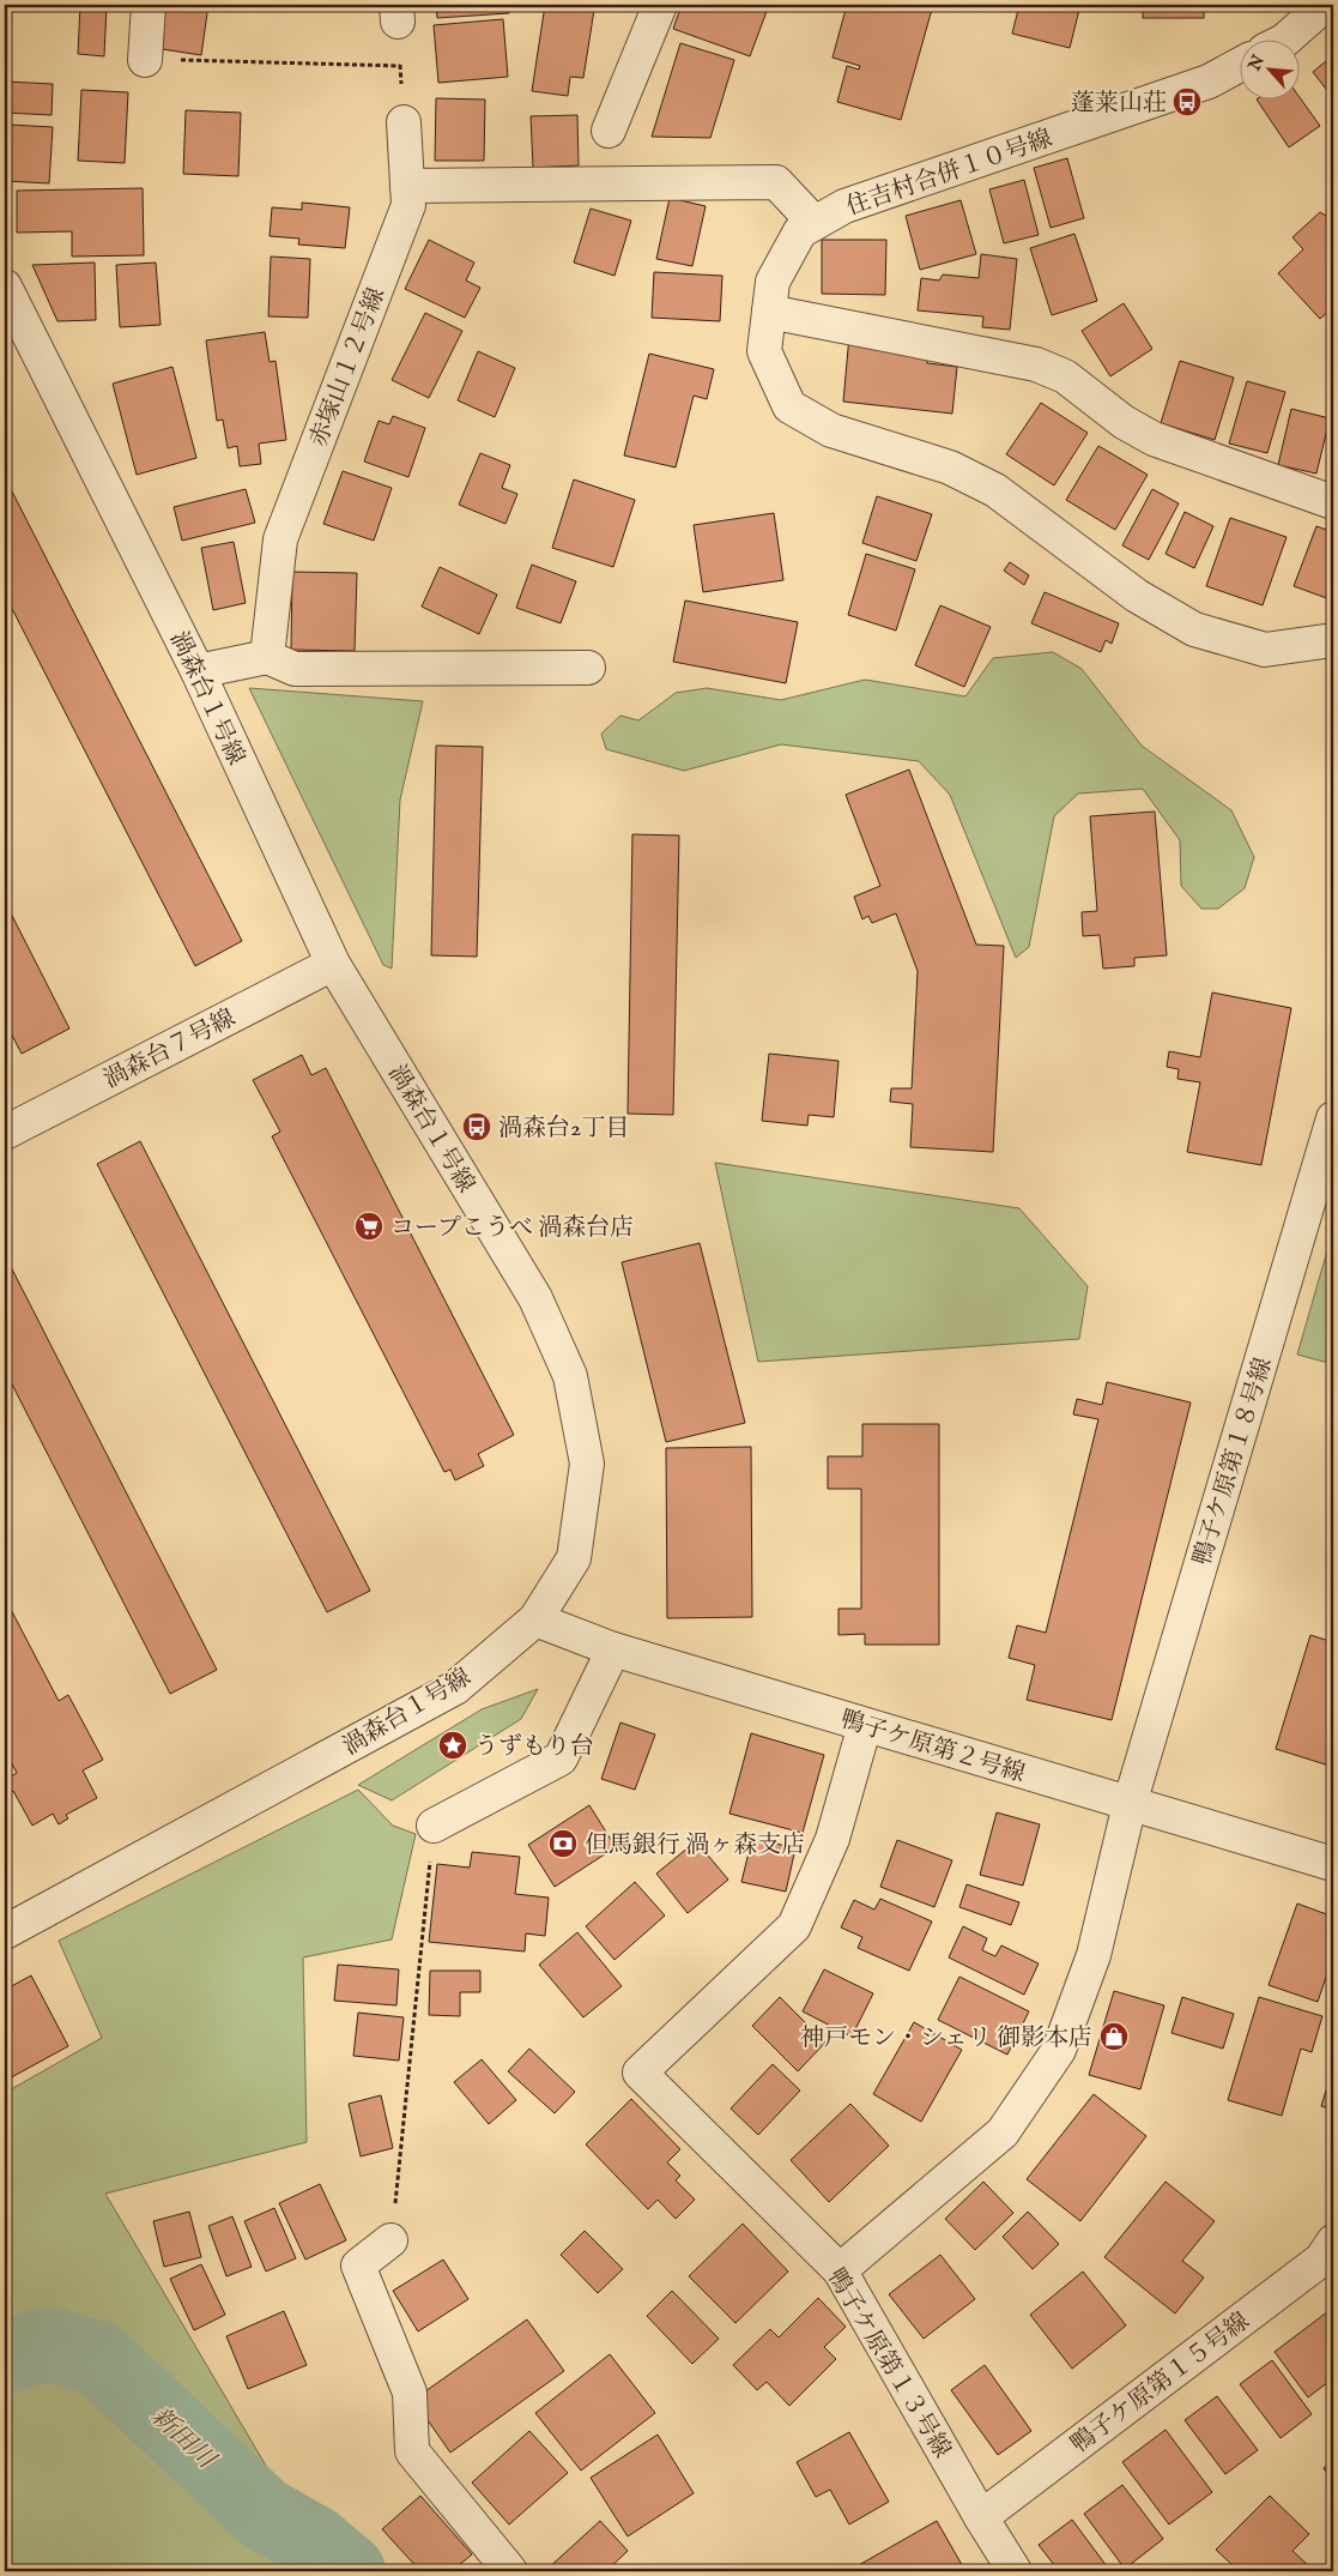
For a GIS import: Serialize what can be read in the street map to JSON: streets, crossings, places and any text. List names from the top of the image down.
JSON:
{
  "streets": {
    "street": [
      "住吉村合併１０号線",
      "赤塚山１２号線",
      "渦森台１号線",
      "渦森台７号線",
      "鴨子ケ原第１８号線",
      "鴨子ケ原第２号線",
      "鴨子ケ原第１３号線",
      "鴨子ケ原第１５号線"
    ]
  },
  "crossings": [
    ["渦森台１号線", "渦森台７号線"],
    ["渦森台１号線", "鴨子ケ原第２号線"],
    ["鴨子ケ原第１８号線", "鴨子ケ原第２号線"],
    ["鴨子ケ原第１８号線", "鴨子ケ原第１３号線"],
    ["鴨子ケ原第２号線", "鴨子ケ原第１３号線"],
    ["鴨子ケ原第１３号線", "鴨子ケ原第１５号線"]
  ],
  "water": ["新田川"],
  "places": {
    "bus stop": ["蓬莱山荘", "渦森台2丁目"],
    "supermarket": ["コープこうべ 渦森台店"],
    "place": ["うずもり台"],
    "bank": ["但馬銀行 渦ヶ森支店"],
    "shop": ["神戸モン・シェリ 御影本店"]
  },
  "north": "top left"
}
